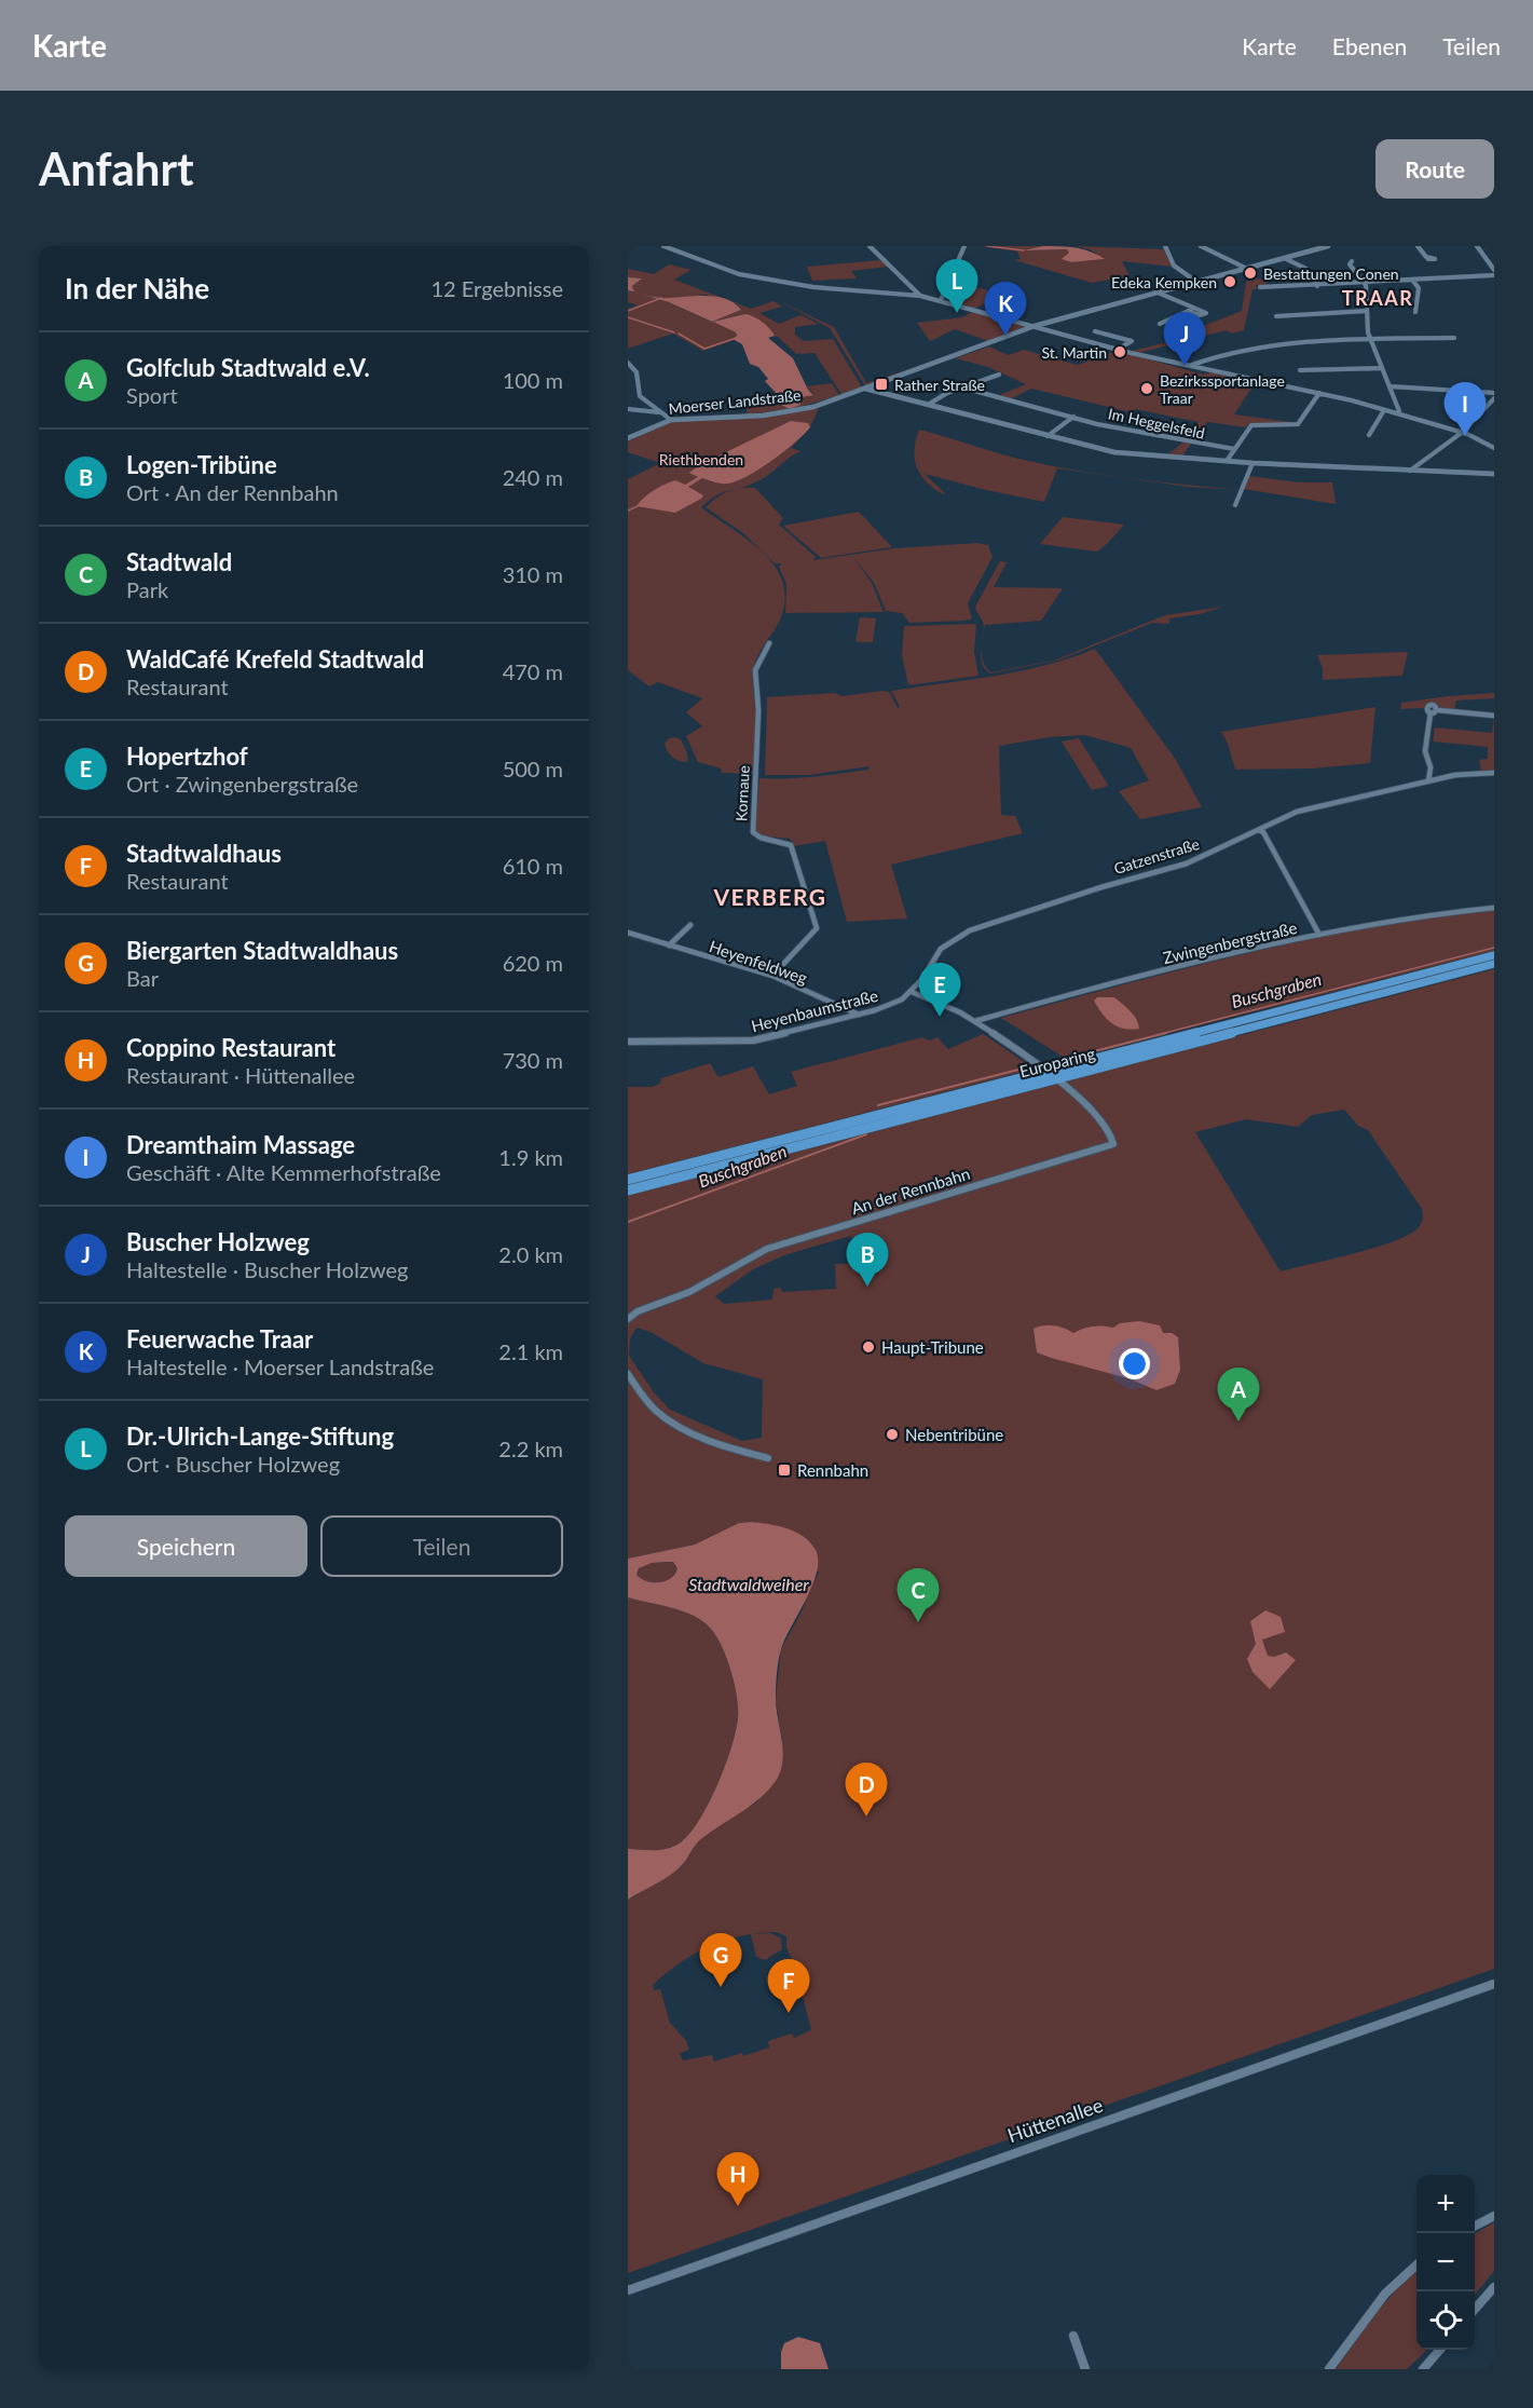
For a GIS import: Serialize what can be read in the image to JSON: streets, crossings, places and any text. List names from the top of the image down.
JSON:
{
  "streets": {
    "main road": ["Moerser Landstraße", "Europaring"],
    "street": [
      "Im Heggelsfeld",
      "Kornaue",
      "Gatzenstraße",
      "Zwingenbergstraße",
      "Heyenfeldweg",
      "Heyenbaumstraße",
      "An der Rennbahn",
      "Hüttenallee"
    ]
  },
  "crossings": [
    ["Kornaue", "Heyenfeldweg"],
    ["Gatzenstraße", "Heyenbaumstraße"],
    ["Heyenfeldweg", "Heyenbaumstraße"],
    ["Europaring", "An der Rennbahn"]
  ],
  "districts": ["TRAAR", "VERBERG"],
  "water": ["Buschgraben", "Stadtwaldweiher"],
  "parks": ["Riethbenden"],
  "places": {
    "other": [
      "Bestattungen Conen",
      "Edeka Kempken",
      "St. Martin",
      "Bezirkssportanlage Traar",
      "Haupt-Tribune",
      "Nebentribüne"
    ],
    "transit": ["Rather Straße", "Rennbahn"]
  },
  "page": {
    "header": "Karte",
    "nav": ["Karte", "Ebenen", "Teilen"],
    "buttons": [
      "Route",
      ["Speichern", "Teilen"]
    ],
    "title": "Anfahrt",
    "heading": ["In der Nähe", "12 Ergebnisse"],
    "pins": [
      "L",
      "K",
      "J",
      "I",
      "E",
      "B",
      "A",
      "C",
      "D",
      "G",
      "F",
      "H"
    ],
    "list": [
      {
        "mark": "A",
        "name": "Golfclub Stadtwald e.V.",
        "note": "Sport",
        "value": "100 m"
      },
      {
        "mark": "B",
        "name": "Logen-Tribüne",
        "note": "Ort · An der Rennbahn",
        "value": "240 m"
      },
      {
        "mark": "C",
        "name": "Stadtwald",
        "note": "Park",
        "value": "310 m"
      },
      {
        "mark": "D",
        "name": "WaldCafé Krefeld Stadtwald",
        "note": "Restaurant",
        "value": "470 m"
      },
      {
        "mark": "E",
        "name": "Hopertzhof",
        "note": "Ort · Zwingenbergstraße",
        "value": "500 m"
      },
      {
        "mark": "F",
        "name": "Stadtwaldhaus",
        "note": "Restaurant",
        "value": "610 m"
      },
      {
        "mark": "G",
        "name": "Biergarten Stadtwaldhaus",
        "note": "Bar",
        "value": "620 m"
      },
      {
        "mark": "H",
        "name": "Coppino Restaurant",
        "note": "Restaurant · Hüttenallee",
        "value": "730 m"
      },
      {
        "mark": "I",
        "name": "Dreamthaim Massage",
        "note": "Geschäft · Alte Kemmerhofstraße",
        "value": "1.9 km"
      },
      {
        "mark": "J",
        "name": "Buscher Holzweg",
        "note": "Haltestelle · Buscher Holzweg",
        "value": "2.0 km"
      },
      {
        "mark": "K",
        "name": "Feuerwache Traar",
        "note": "Haltestelle · Moerser Landstraße",
        "value": "2.1 km"
      },
      {
        "mark": "L",
        "name": "Dr.-Ulrich-Lange-Stiftung",
        "note": "Ort · Buscher Holzweg",
        "value": "2.2 km"
      }
    ],
    "map_buttons": ["+", "−"]
  }
}
